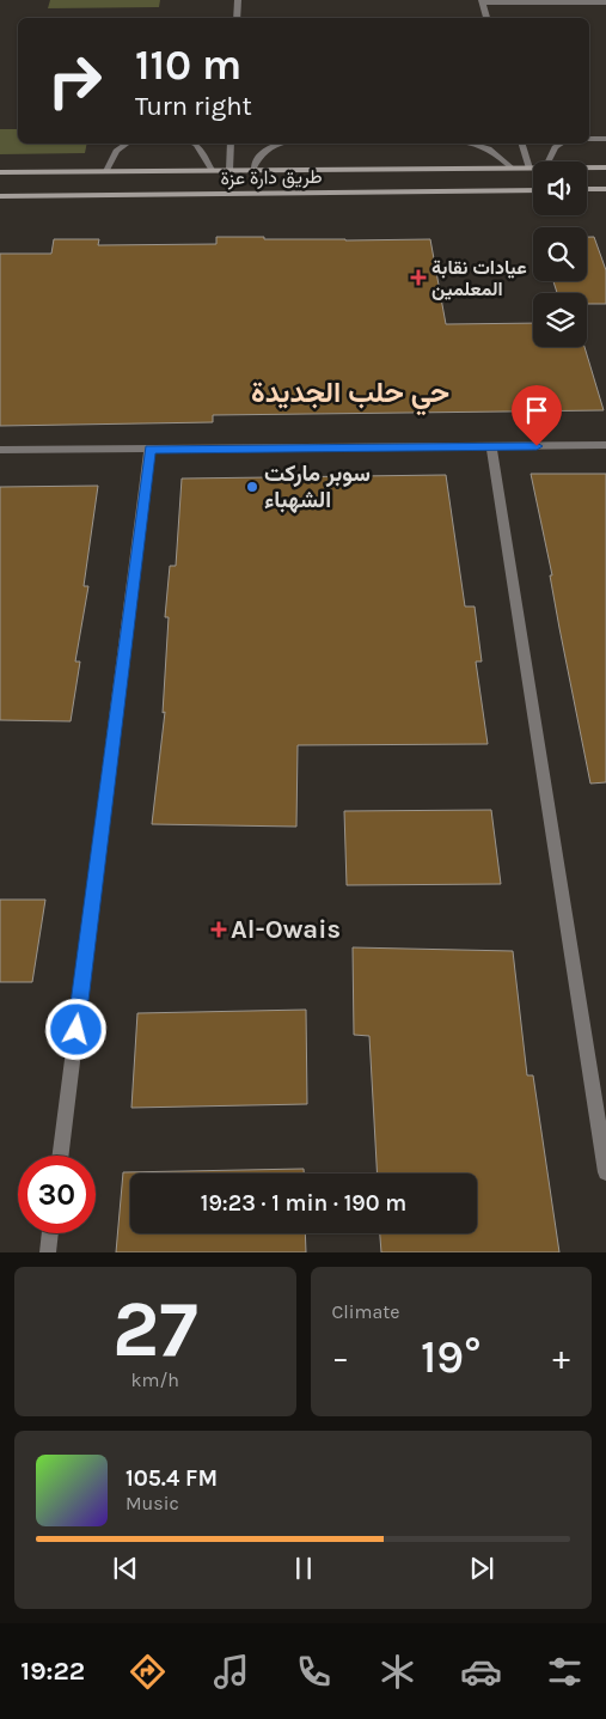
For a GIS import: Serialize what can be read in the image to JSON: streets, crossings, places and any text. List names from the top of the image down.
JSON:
{
  "streets": {
    "main road": ["طريق دارة عزة"]
  },
  "districts": ["حي حلب الجديدة"],
  "places": {
    "health": ["عيادات نقابة المعلمين", "Al-Owais"],
    "other": ["سوبر ماركت الشهباء"]
  },
  "page": {
    "turn": ["110 m", "Turn right"],
    "limit": "30",
    "trip": "19:23 · 1 min · 190 m",
    "tile": [
      ["27", "km/h"],
      "Climate"
    ],
    "heat": ["−", "19°", "+"],
    "song": ["105.4 FM", "Music"],
    "tabs": "19:22"
  }
}
